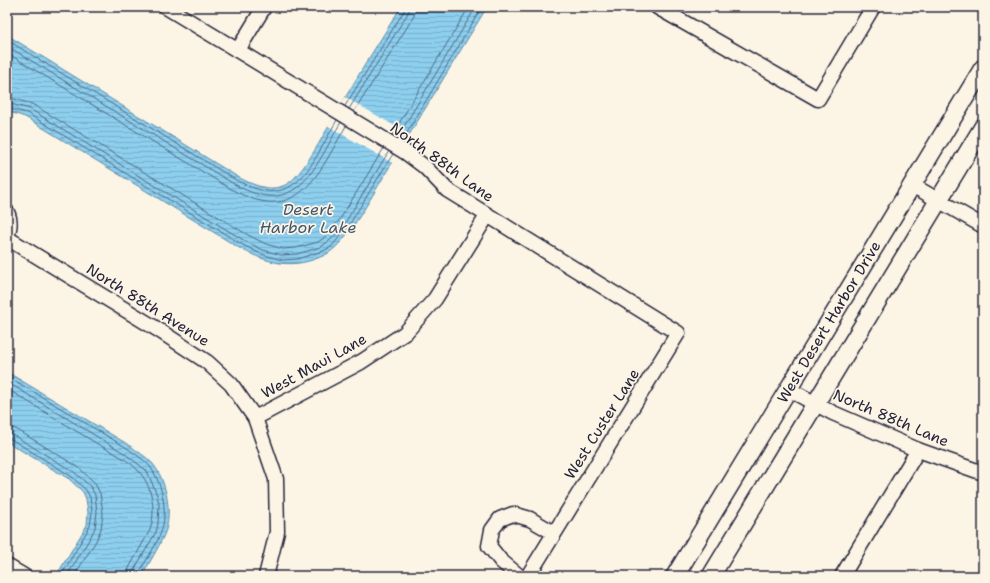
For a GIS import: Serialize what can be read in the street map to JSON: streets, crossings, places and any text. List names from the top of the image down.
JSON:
{
  "streets": {
    "street": [
      "North 88th Lane",
      "North 88th Avenue",
      "West Desert Harbor Drive",
      "West Maui Lane",
      "West Custer Lane"
    ]
  },
  "crossings": [
    ["North 88th Lane", "West Desert Harbor Drive"],
    ["North 88th Lane", "West Maui Lane"],
    ["North 88th Lane", "West Custer Lane"],
    ["North 88th Avenue", "West Maui Lane"]
  ],
  "water": ["Desert Harbor Lake"]
}
